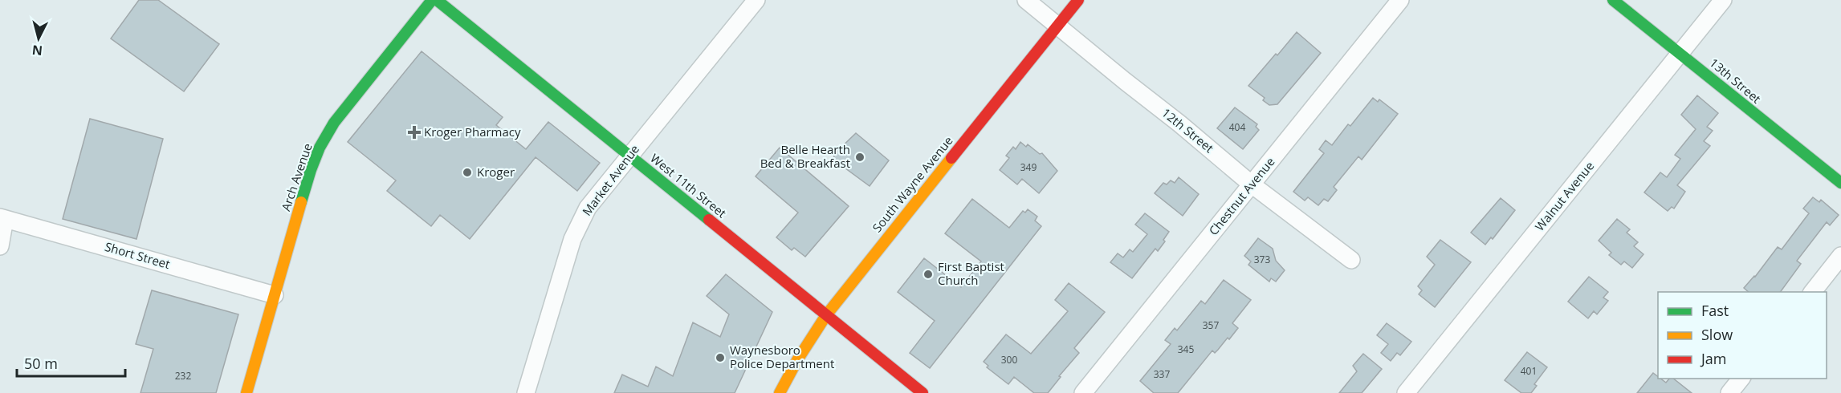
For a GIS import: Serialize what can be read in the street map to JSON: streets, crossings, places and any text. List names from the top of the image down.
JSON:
{
  "streets": {
    "street": [
      "13th Street",
      "12th Street",
      "Arch Avenue",
      "Market Avenue",
      "South Wayne Avenue",
      "West 11th Street",
      "Chestnut Avenue",
      "Walnut Avenue",
      "Short Street"
    ]
  },
  "crossings": [
    ["13th Street", "Walnut Avenue"],
    ["12th Street", "South Wayne Avenue"],
    ["12th Street", "Chestnut Avenue"],
    ["Arch Avenue", "Short Street"],
    ["Market Avenue", "West 11th Street"],
    ["South Wayne Avenue", "West 11th Street"]
  ],
  "places": {
    "health": ["Kroger Pharmacy"],
    "other": [
      "Belle Hearth Bed & Breakfast",
      "Kroger",
      "First Baptist Church",
      "Waynesboro Police Department"
    ]
  },
  "house_numbers": [
    "404",
    "349",
    "373",
    "357",
    "345",
    "300",
    "401",
    "337",
    "232"
  ],
  "legend": ["Fast", "Slow", "Jam"],
  "scale_bar": "50 m",
  "north": "bottom"
}
